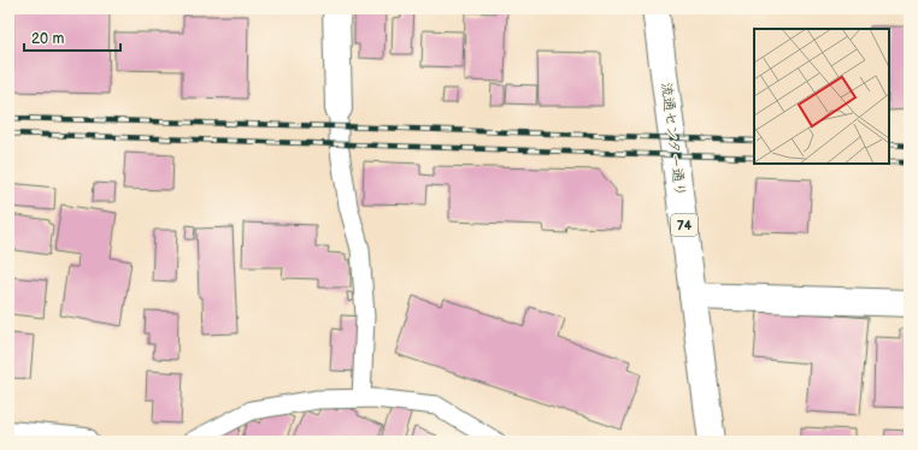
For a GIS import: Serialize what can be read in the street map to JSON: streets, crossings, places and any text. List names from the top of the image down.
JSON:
{
  "streets": {
    "main road": ["流通センター通り", "74"]
  },
  "scale_bar": "20 m"
}
